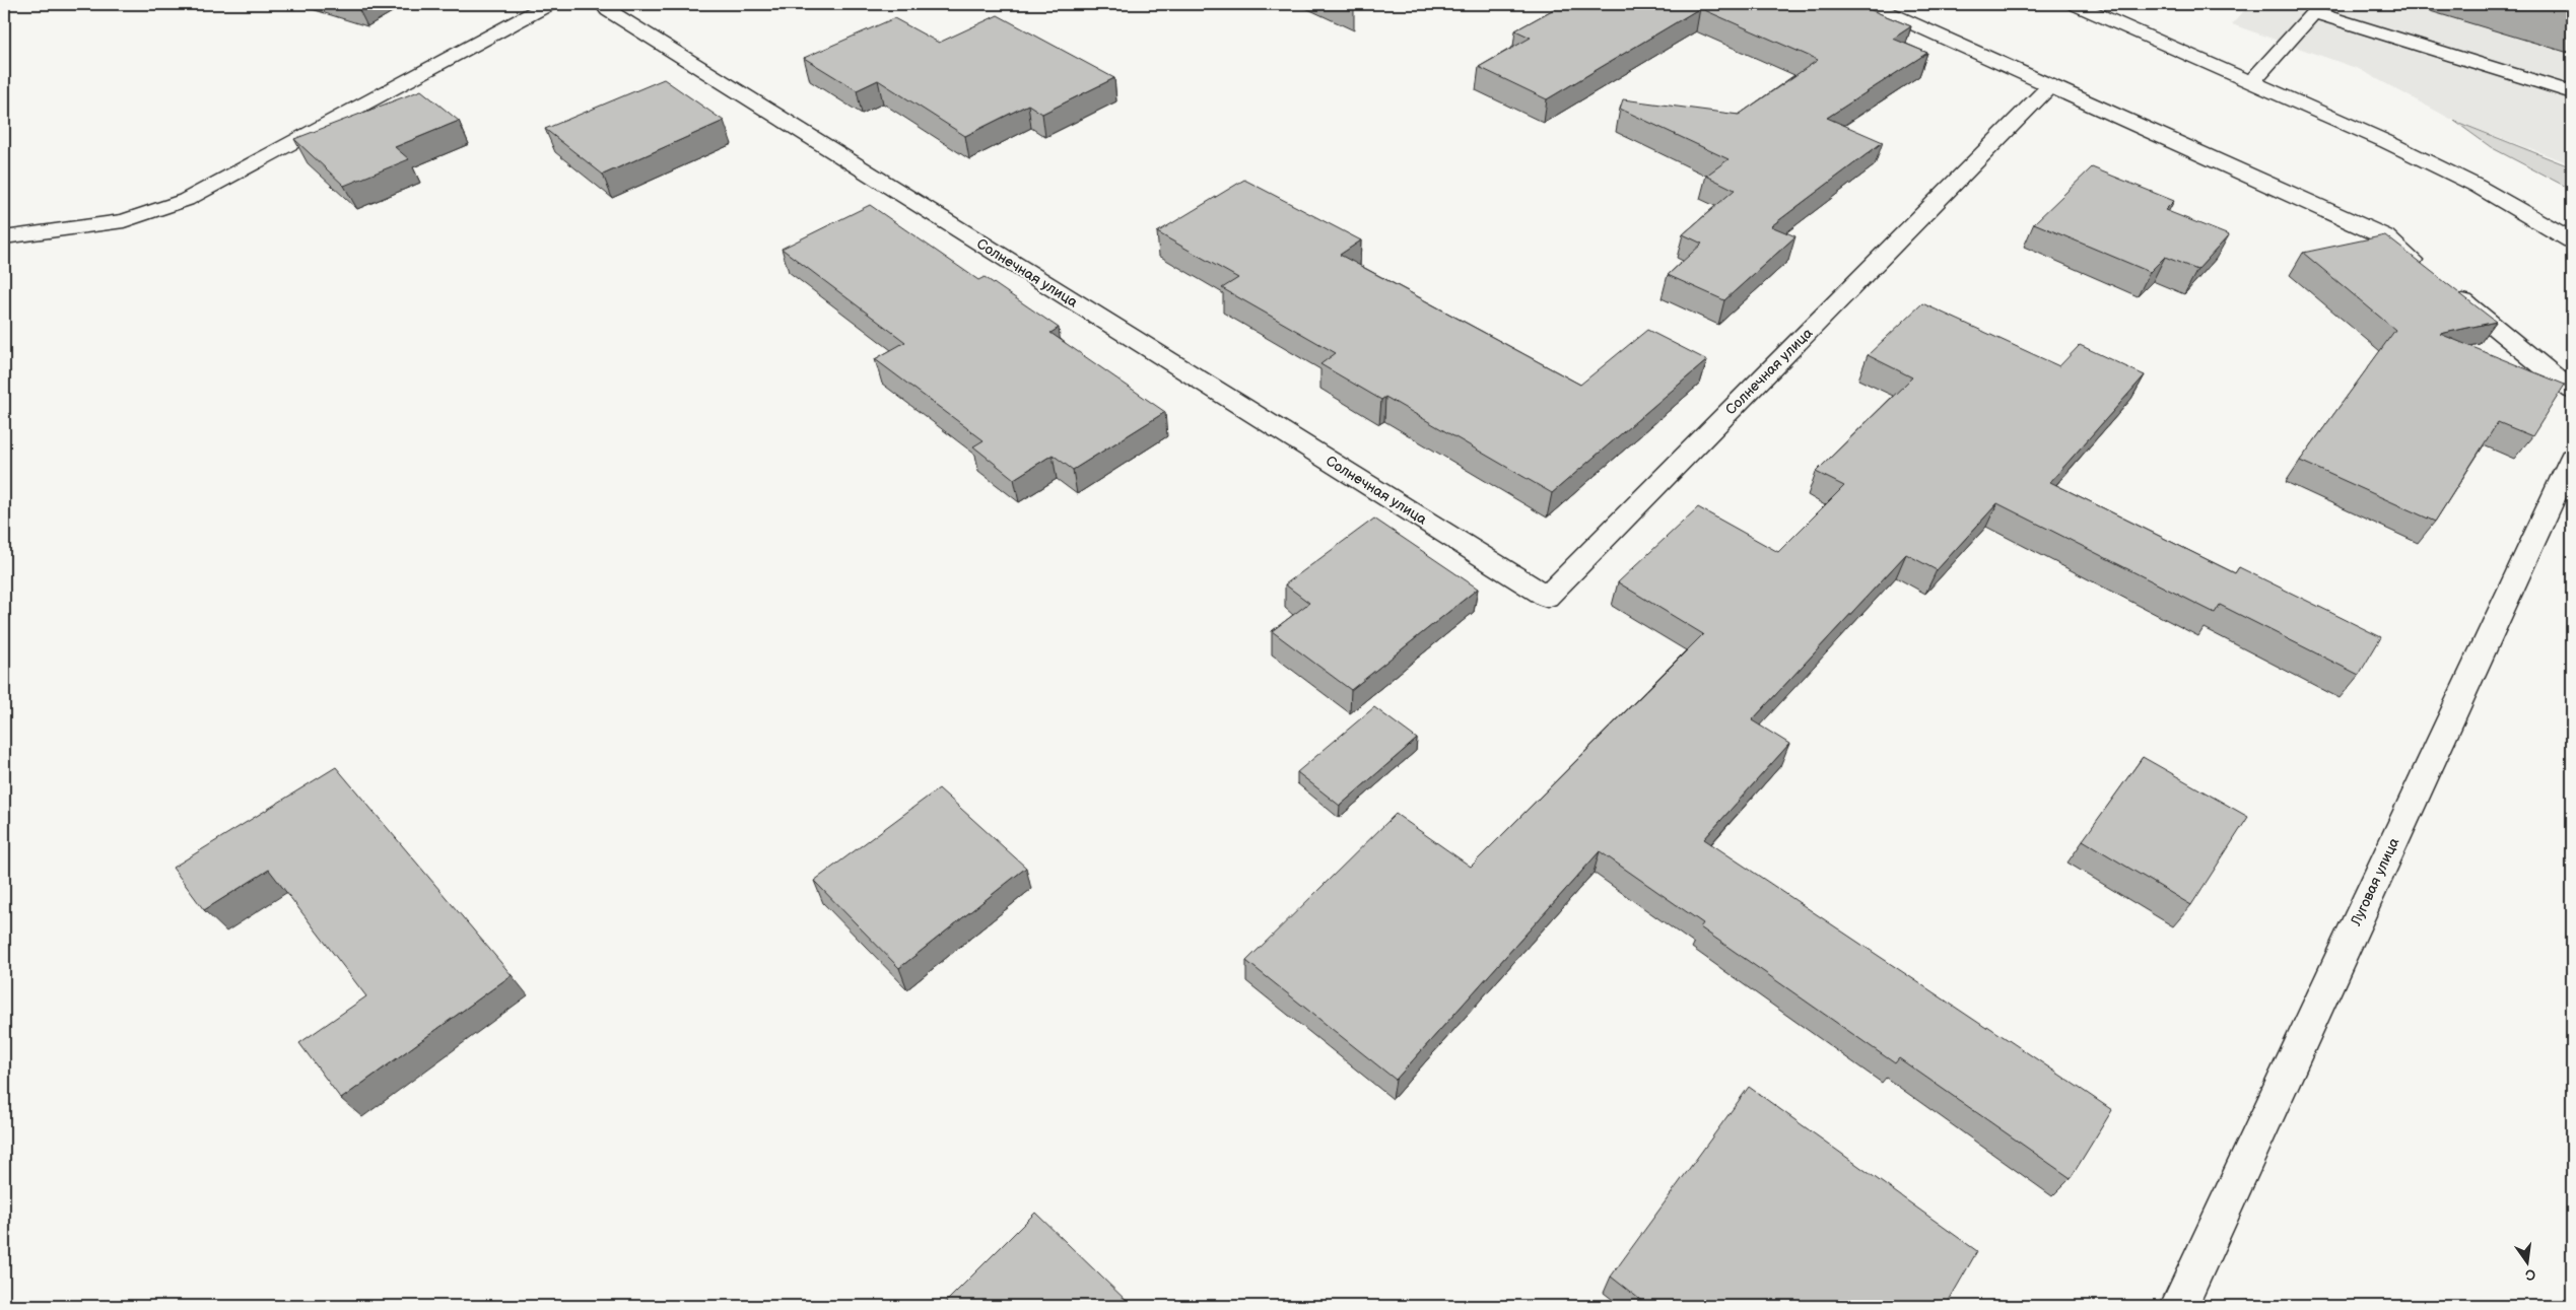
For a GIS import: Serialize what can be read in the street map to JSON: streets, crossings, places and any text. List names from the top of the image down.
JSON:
{
  "streets": {
    "street": ["Солнечная улица", "Луговая улица"]
  },
  "north": "bottom"
}
